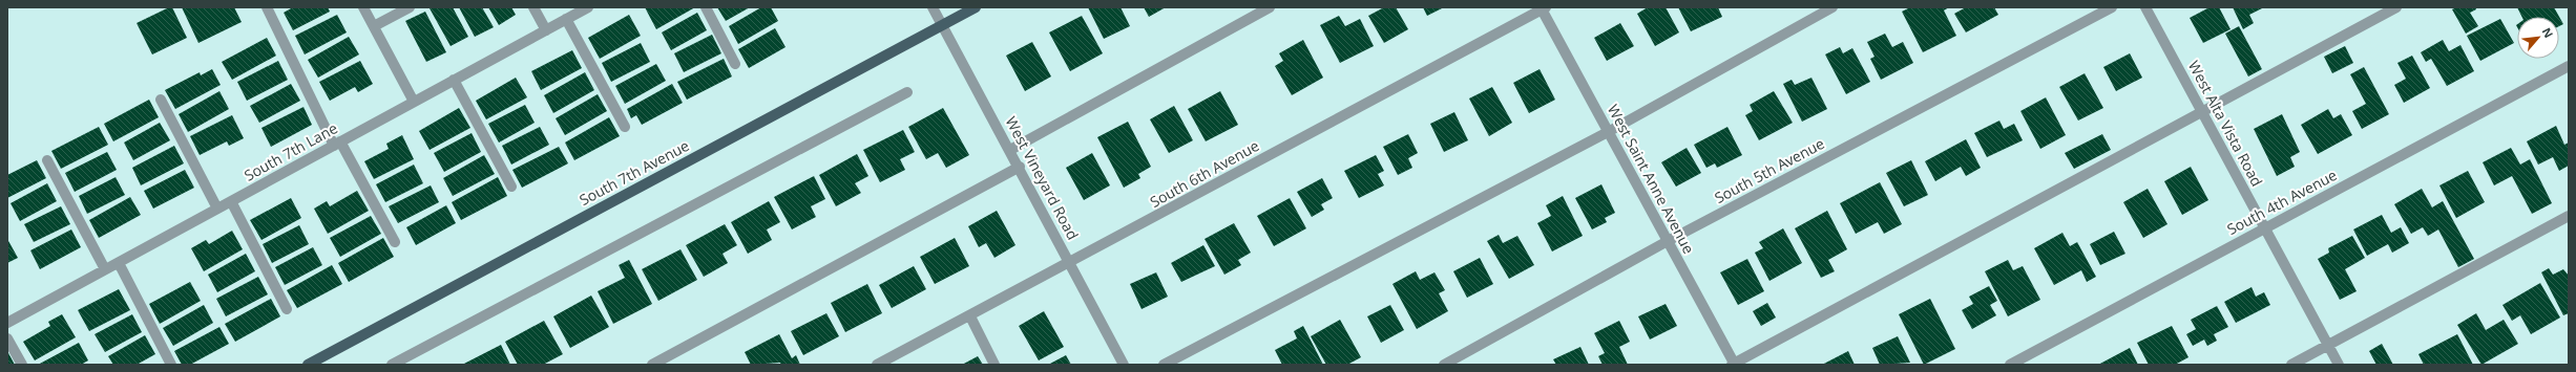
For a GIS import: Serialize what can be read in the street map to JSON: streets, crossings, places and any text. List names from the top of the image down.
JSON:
{
  "streets": {
    "main road": ["South 7th Avenue"],
    "street": [
      "West Alta Vista Road",
      "South 7th Lane",
      "South 5th Avenue",
      "South 6th Avenue",
      "West Vineyard Road",
      "West Saint Anne Avenue",
      "South 4th Avenue"
    ]
  },
  "crossings": [
    ["West Alta Vista Road", "South 4th Avenue"],
    ["South 5th Avenue", "West Saint Anne Avenue"],
    ["South 7th Avenue", "West Vineyard Road"],
    ["South 6th Avenue", "West Vineyard Road"],
    ["South 6th Avenue", "West Saint Anne Avenue"]
  ],
  "north": "top right"
}
